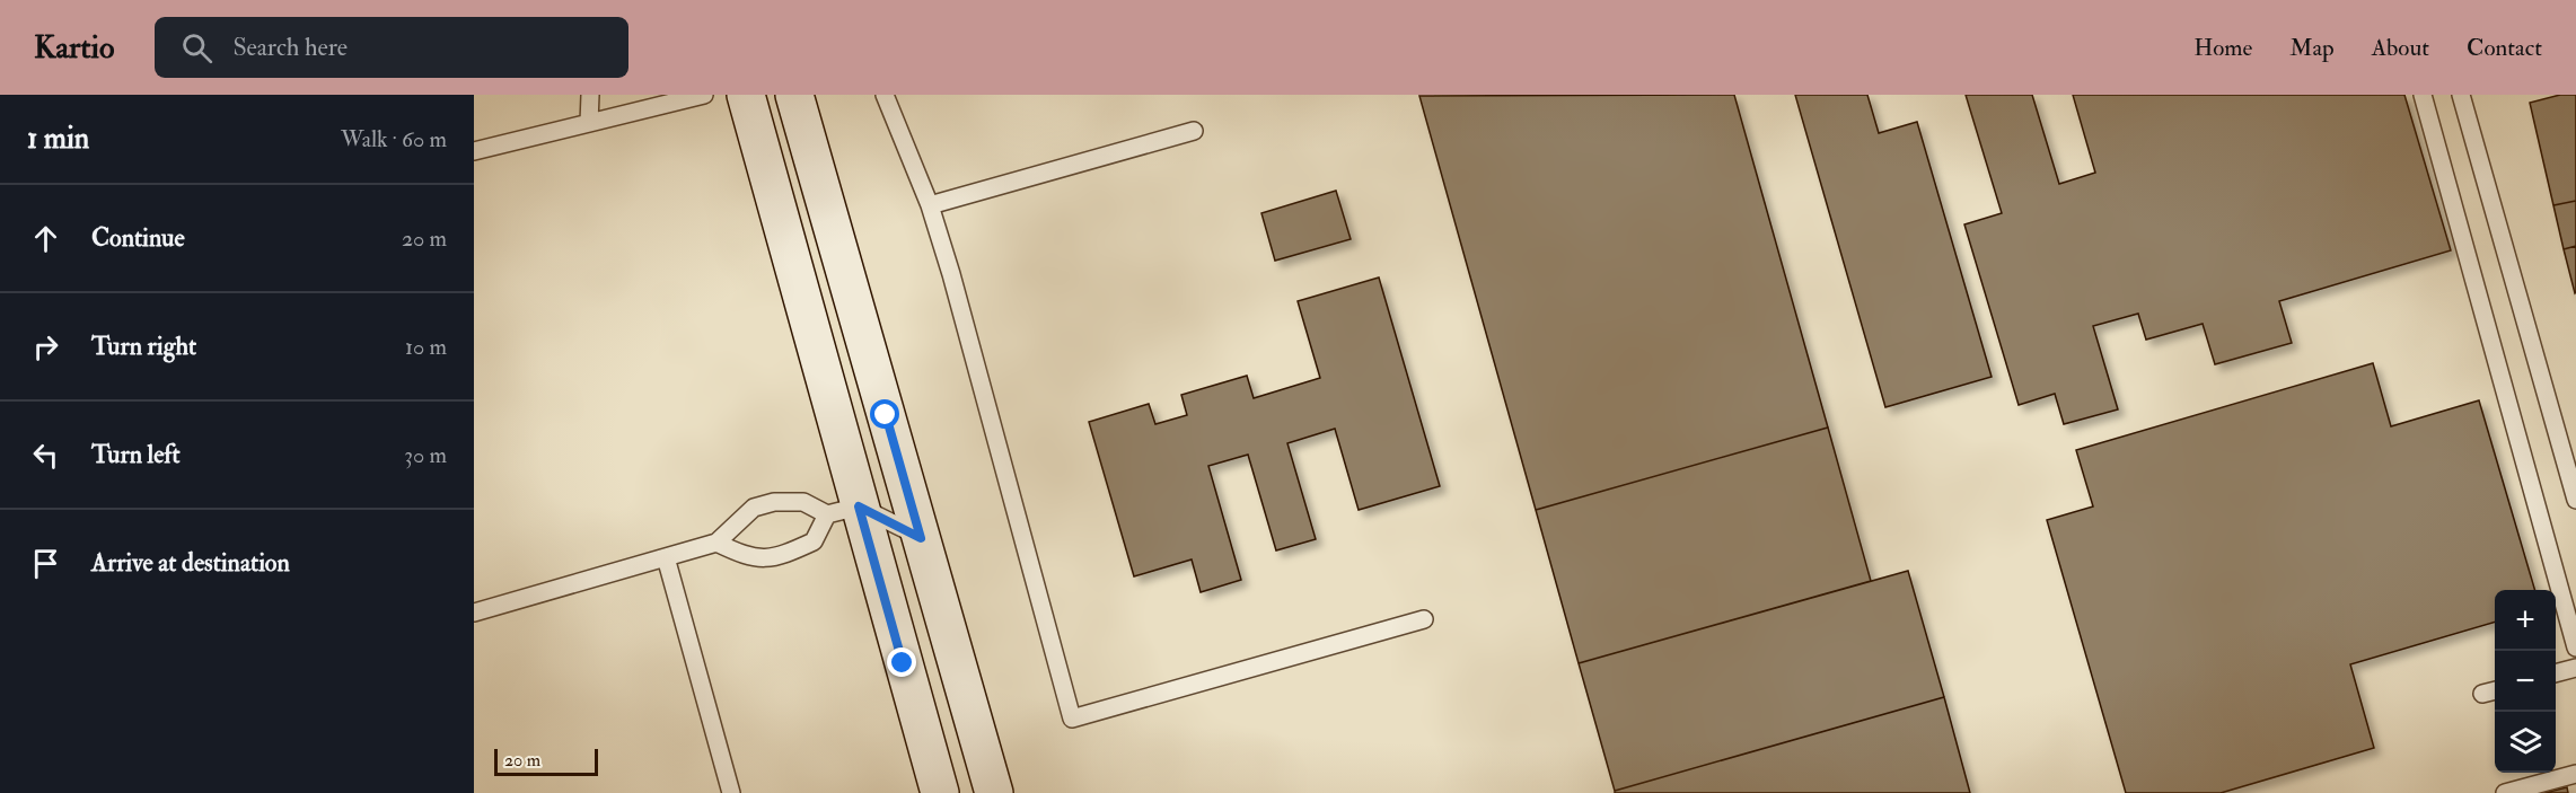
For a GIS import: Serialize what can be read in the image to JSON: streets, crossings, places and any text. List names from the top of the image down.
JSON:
{
  "scale_bar": "20 m",
  "page": {
    "header": "Kartio",
    "search": "Search here",
    "nav": [
      "Home",
      "Map",
      "About",
      "Contact"
    ],
    "heading": ["1 min", "Walk · 60 m"],
    "list": [
      ["Continue", "20 m"],
      ["Turn right", "10 m"],
      ["Turn left", "30 m"],
      "Arrive at destination"
    ],
    "map_buttons": ["+", "−"],
    "scale": "20 m"
  }
}
